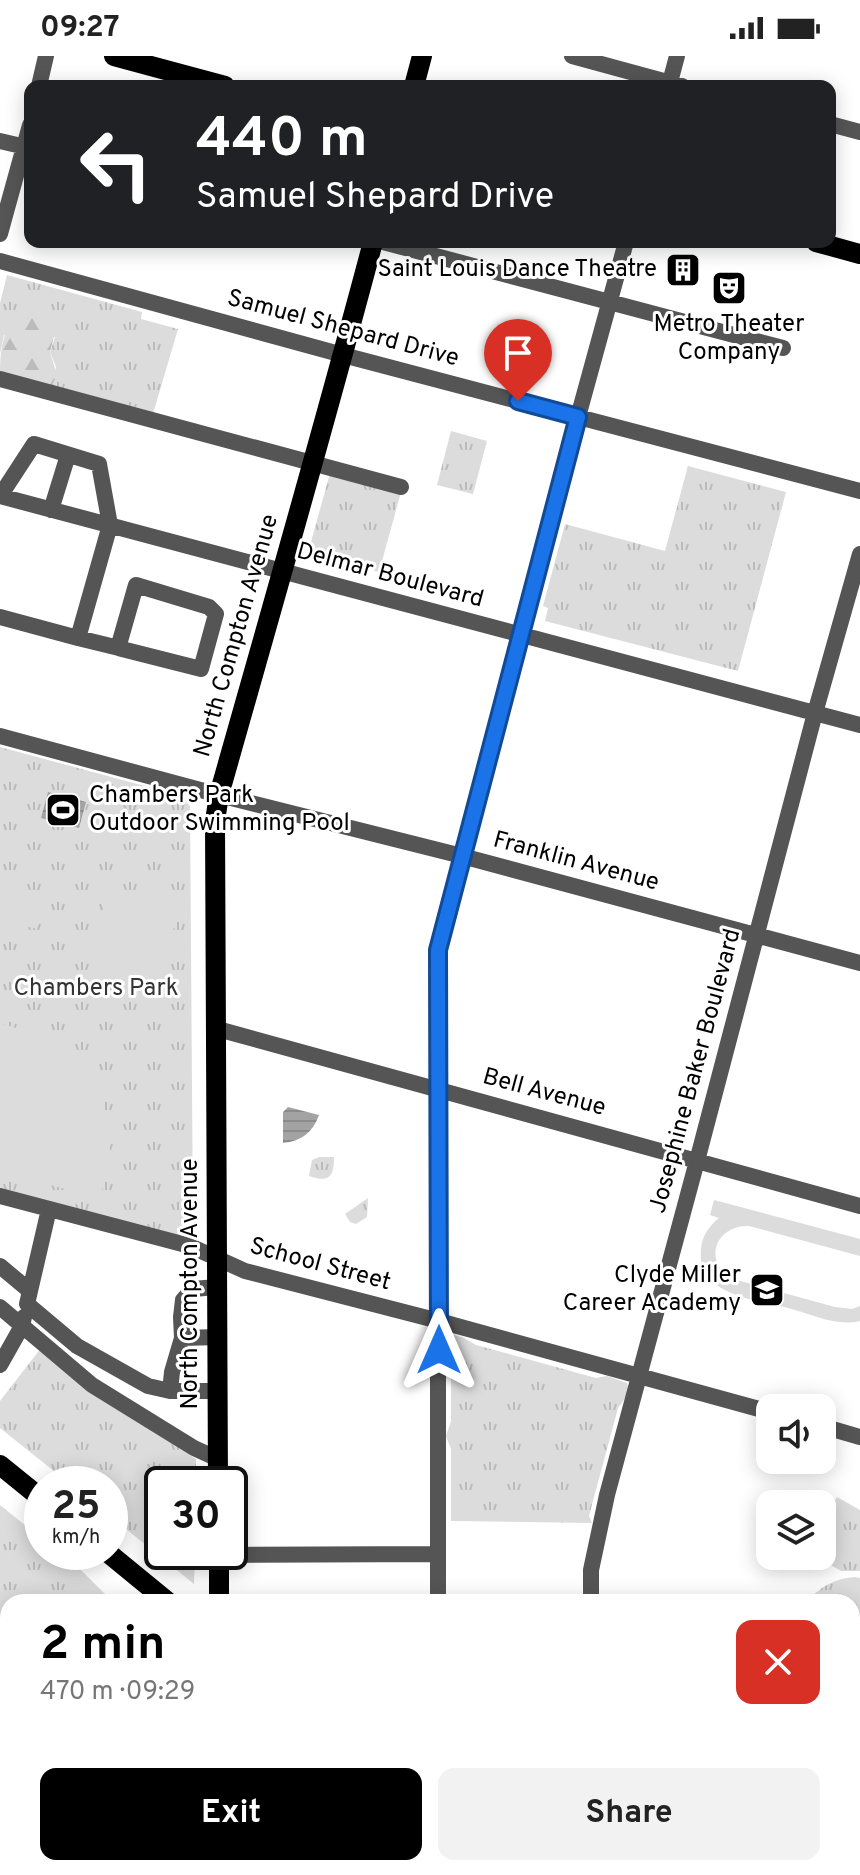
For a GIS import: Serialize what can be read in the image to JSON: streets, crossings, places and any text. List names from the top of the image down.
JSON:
{
  "streets": {
    "main road": ["North Compton Avenue"],
    "street": [
      "Samuel Shepard Drive",
      "Delmar Boulevard",
      "Franklin Avenue",
      "Josephine Baker Boulevard",
      "Bell Avenue",
      "School Street"
    ]
  },
  "crossings": [
    ["Samuel Shepard Drive", "North Compton Avenue"],
    ["Delmar Boulevard", "North Compton Avenue"],
    ["Delmar Boulevard", "Josephine Baker Boulevard"],
    ["North Compton Avenue", "Franklin Avenue"],
    ["North Compton Avenue", "Bell Avenue"],
    ["North Compton Avenue", "School Street"],
    ["Franklin Avenue", "Josephine Baker Boulevard"],
    ["Josephine Baker Boulevard", "Bell Avenue"],
    ["Josephine Baker Boulevard", "School Street"]
  ],
  "parks": ["Chambers Park"],
  "places": {
    "building": ["Saint Louis Dance Theatre"],
    "theatre": ["Metro Theater Company"],
    "sports": ["Chambers Park Outdoor Swimming Pool"],
    "school or university": ["Clyde Miller Career Academy"]
  },
  "page": {
    "status": "09:27",
    "turn": ["440 m", "Samuel Shepard Drive"],
    "speed": "25 km/h",
    "limit": "30",
    "heading": ["2 min", "470 m · 09:29"],
    "buttons": ["Exit", "Share"]
  }
}
